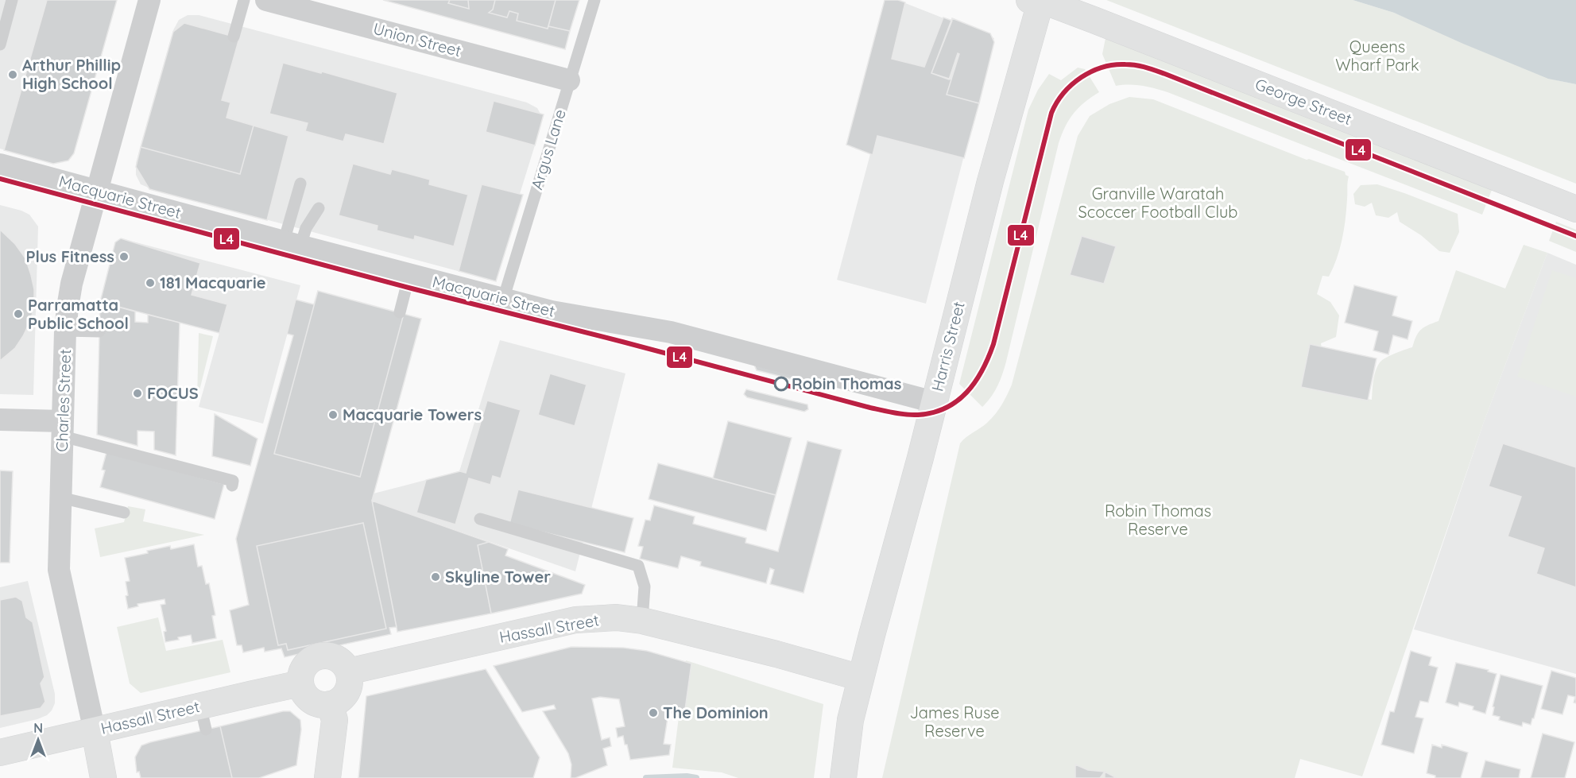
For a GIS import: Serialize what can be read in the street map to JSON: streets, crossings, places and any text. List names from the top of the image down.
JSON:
{
  "streets": {
    "street": [
      "Union Street",
      "George Street",
      "Macquarie Street",
      "Harris Street",
      "Charles Street",
      "Hassall Street"
    ],
    "lane": ["Argus Lane"]
  },
  "crossings": [
    ["Union Street", "Argus Lane"],
    ["George Street", "Harris Street"],
    ["Argus Lane", "Macquarie Street"],
    ["Macquarie Street", "Harris Street"],
    ["Macquarie Street", "Charles Street"],
    ["Harris Street", "Hassall Street"],
    ["Charles Street", "Hassall Street"]
  ],
  "parks": [
    "Queens Wharf Park",
    "Granville Waratah Scoccer Football Club",
    "Robin Thomas Reserve",
    "James Ruse Reserve"
  ],
  "places": [
    "Arthur Phillip High School",
    "Plus Fitness",
    "181 Macquarie",
    "Parramatta Public School",
    "Robin Thomas",
    "FOCUS",
    "Macquarie Towers",
    "Skyline Tower",
    "The Dominion"
  ],
  "lines": ["transit line L4"],
  "north": "top"
}
